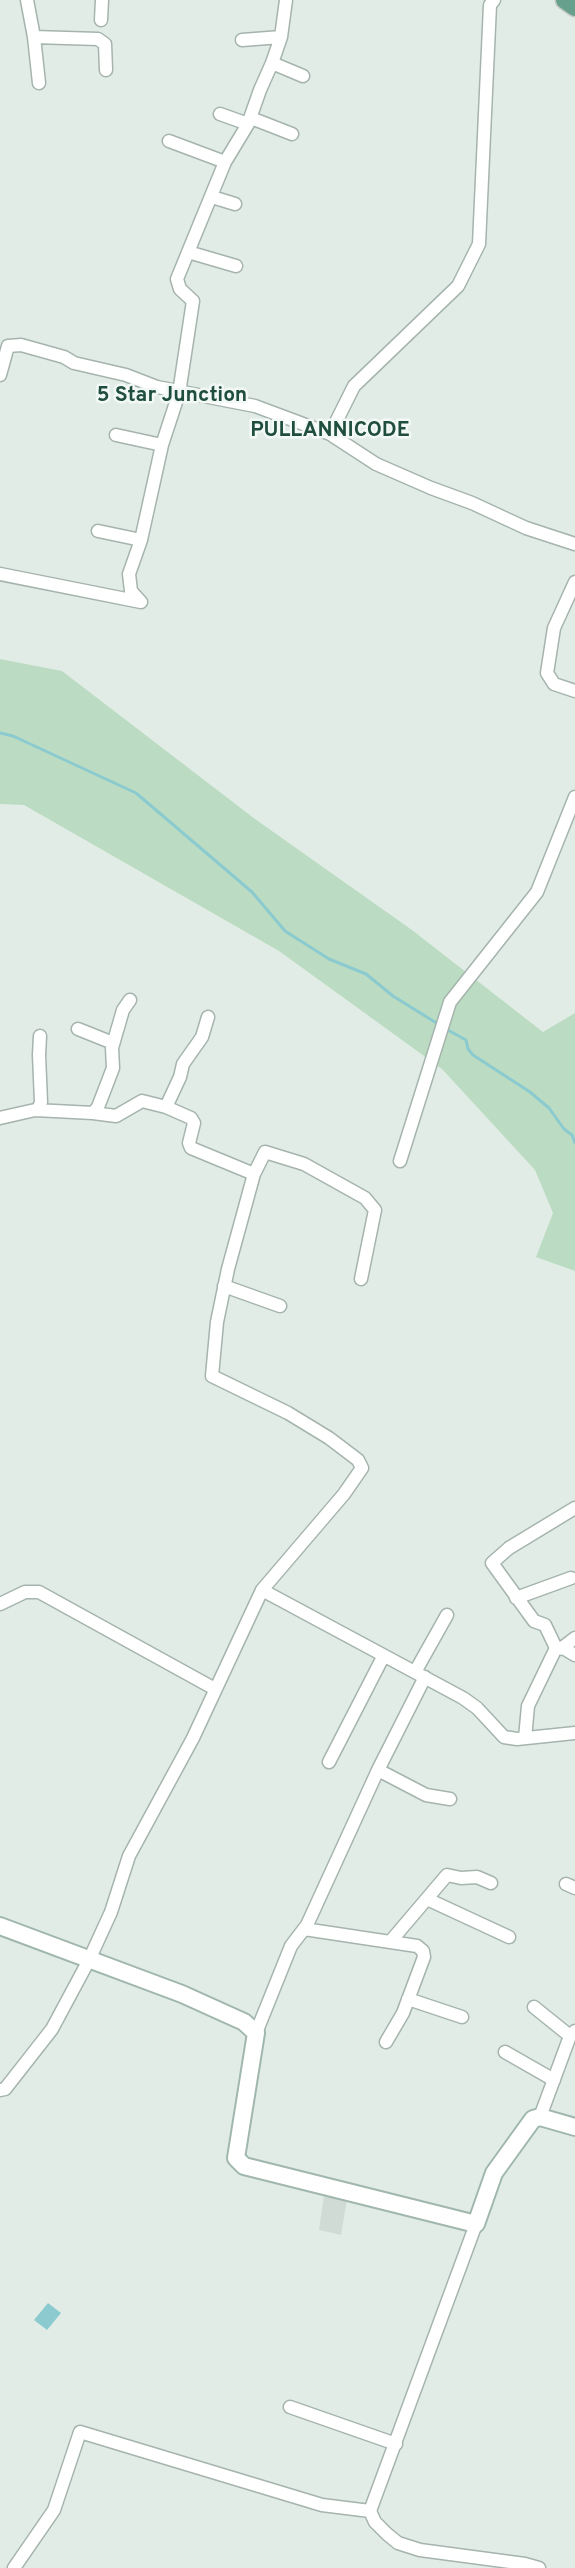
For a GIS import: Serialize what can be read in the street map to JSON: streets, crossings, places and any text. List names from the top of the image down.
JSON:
{
  "districts": ["5 Star Junction", "PULLANNICODE"]
}
